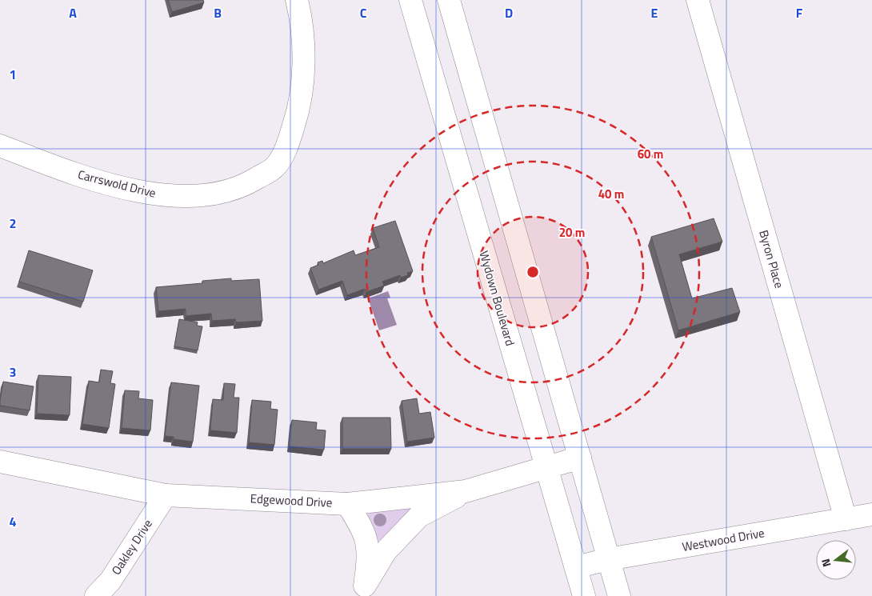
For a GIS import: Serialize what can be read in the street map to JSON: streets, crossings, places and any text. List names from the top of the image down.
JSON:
{
  "streets": {
    "street": [
      "Carrswold Drive",
      "Byron Place",
      "Wydown Boulevard",
      "Edgewood Drive",
      "Westwood Drive",
      "Oakley Drive"
    ]
  },
  "crossings": [
    ["Byron Place", "Westwood Drive"],
    ["Wydown Boulevard", "Edgewood Drive"],
    ["Wydown Boulevard", "Westwood Drive"],
    ["Edgewood Drive", "Oakley Drive"]
  ],
  "north": "left",
  "grid": {
    "columns": [
      "A",
      "B",
      "C",
      "D",
      "E",
      "F"
    ],
    "rows": [
      "1",
      "2",
      "3",
      "4"
    ]
  },
  "rings": ["60 m", "40 m", "20 m"]
}
